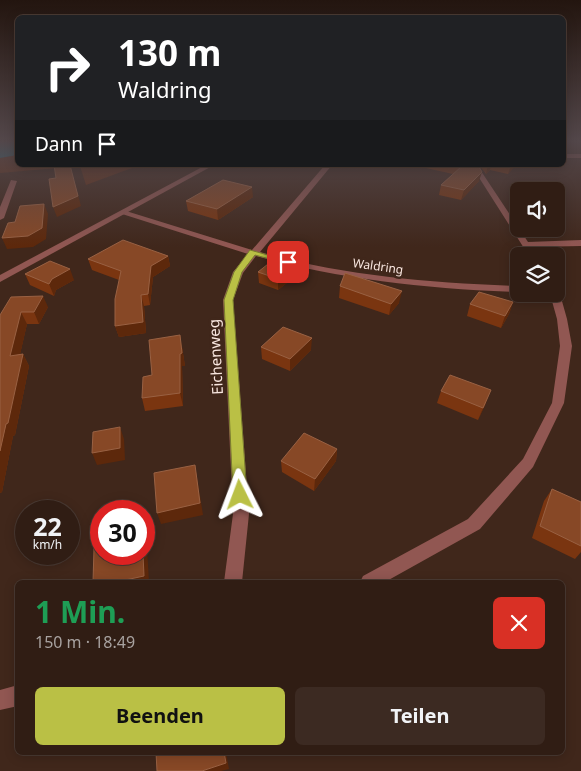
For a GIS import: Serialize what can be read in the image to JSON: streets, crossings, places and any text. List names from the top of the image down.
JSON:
{
  "streets": {
    "street": ["Waldring", "Eichenweg"]
  },
  "crossings": [
    ["Waldring", "Eichenweg"]
  ],
  "page": {
    "turn": ["130 m", "Waldring"],
    "then": "Dann",
    "speed": "22 km/h",
    "limit": "30",
    "heading": ["1 Min.", "150 m · 18:49"],
    "buttons": ["Beenden", "Teilen"]
  }
}
